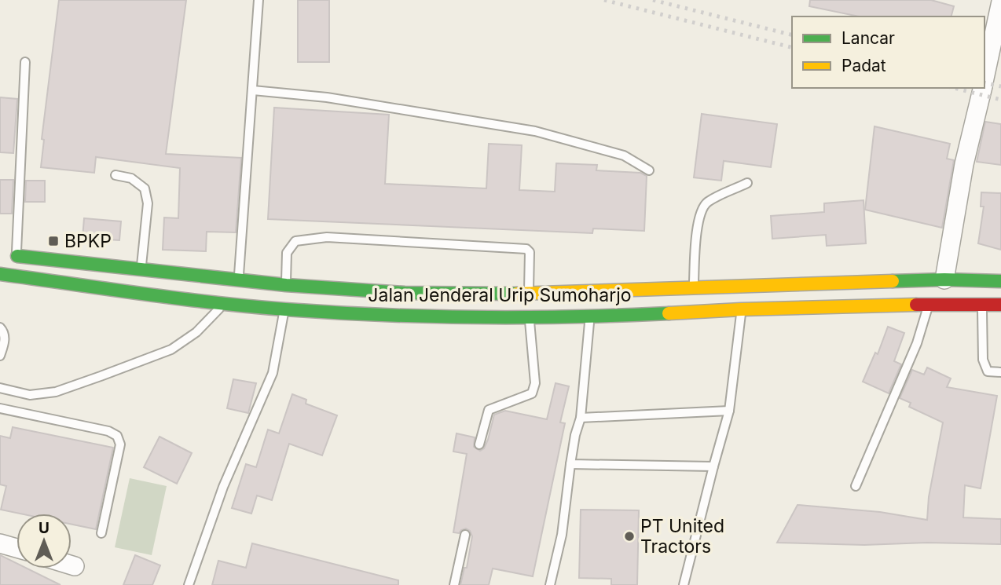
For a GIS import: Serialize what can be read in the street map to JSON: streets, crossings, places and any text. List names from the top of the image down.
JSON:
{
  "streets": {
    "highway": ["Jalan Jenderal Urip Sumoharjo"]
  },
  "places": {
    "transit": ["BPKP"],
    "other": ["PT United Tractors"]
  },
  "legend": ["Lancar", "Padat"],
  "north": "top"
}
